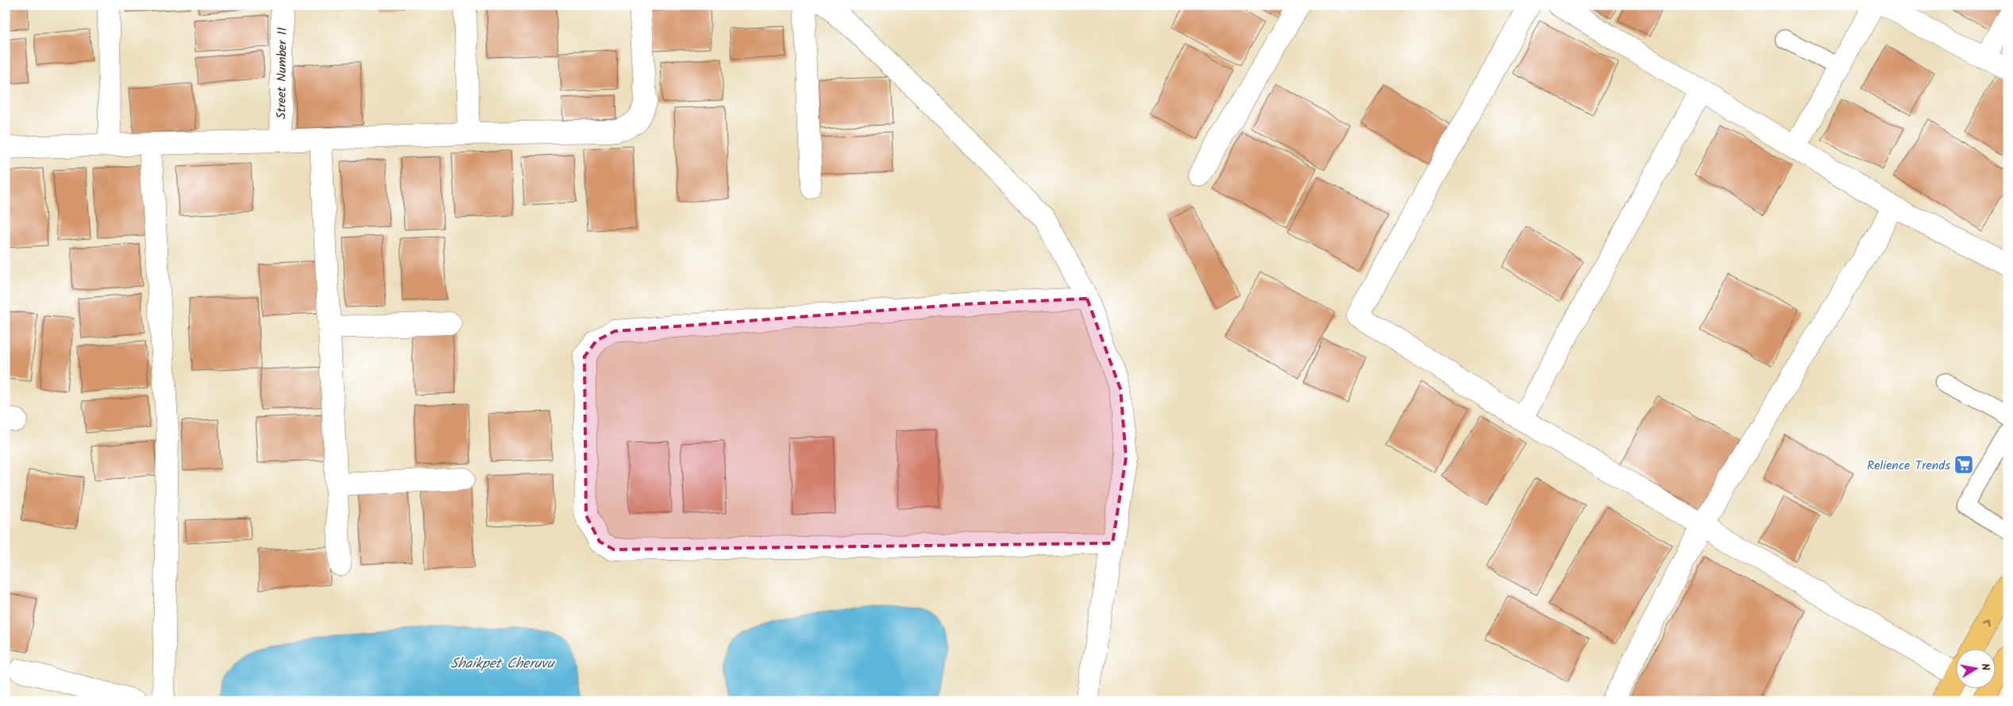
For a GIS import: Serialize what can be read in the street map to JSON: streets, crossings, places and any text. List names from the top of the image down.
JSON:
{
  "streets": {
    "street": ["Street Number 11"]
  },
  "water": ["Shaikpet Cheruvu"],
  "places": {
    "supermarket": ["Relience Trends"]
  },
  "north": "right"
}
